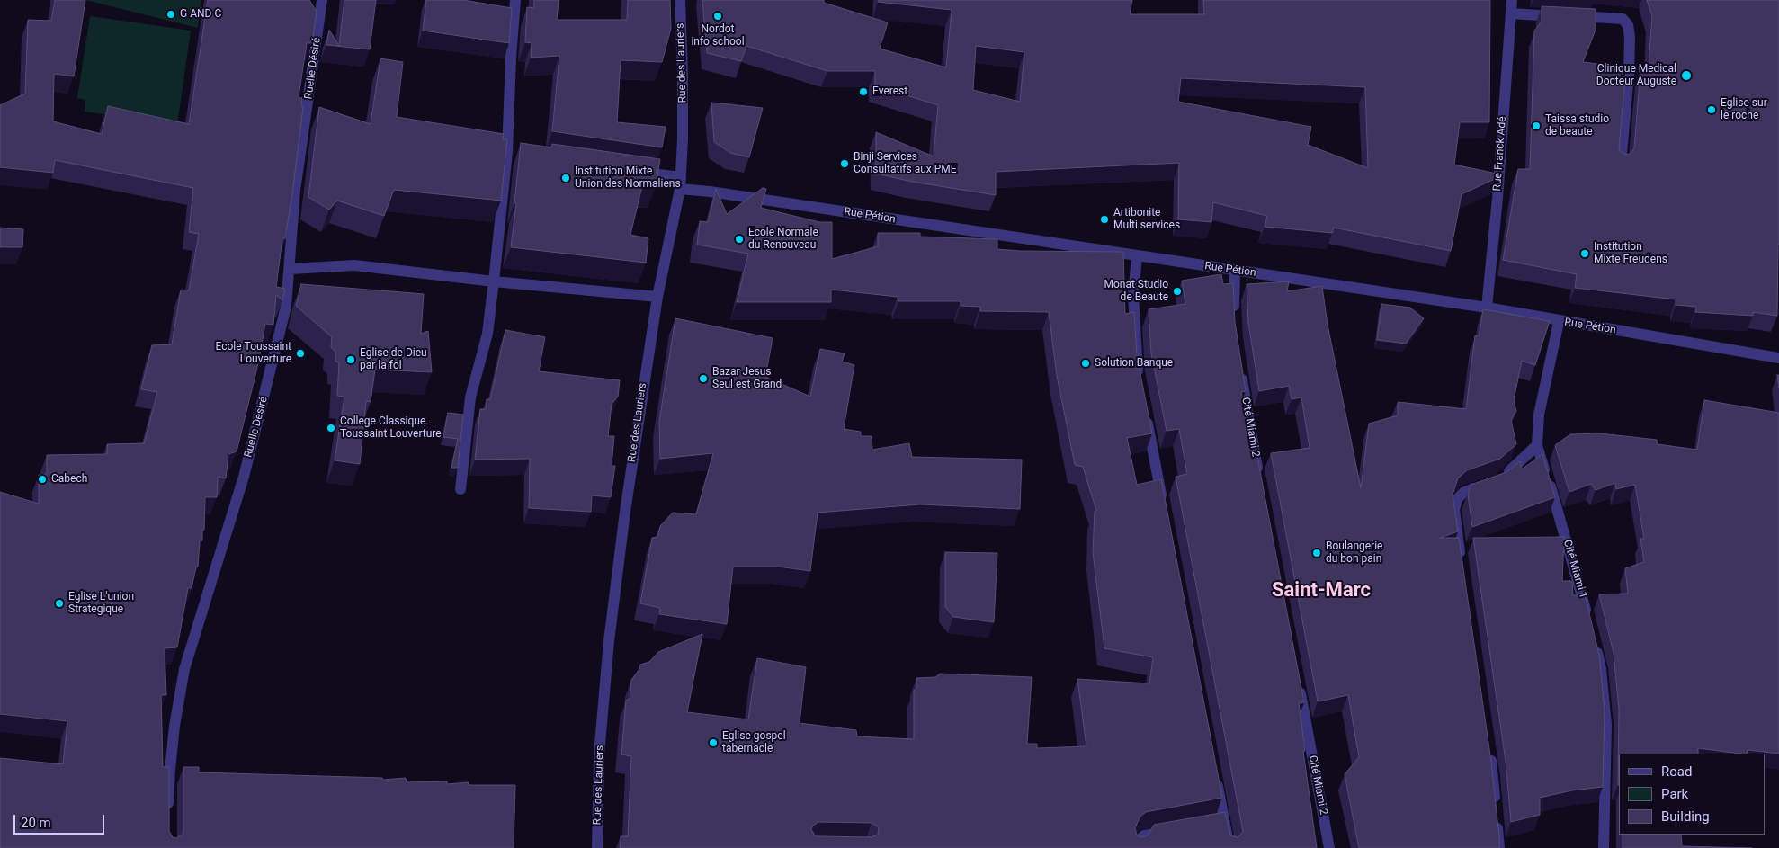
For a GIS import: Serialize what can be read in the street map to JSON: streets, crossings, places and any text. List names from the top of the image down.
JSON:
{
  "streets": {
    "street": [
      "Rue des Lauriers",
      "Ruelle Désiré",
      "Rue Franck Adé",
      "Rue Pétion",
      "Cité Miami 2",
      "Cité Miami 1"
    ]
  },
  "crossings": [
    ["Rue des Lauriers", "Rue Pétion"],
    ["Rue Franck Adé", "Rue Pétion"],
    ["Rue Pétion", "Cité Miami 1"]
  ],
  "districts": ["Saint-Marc"],
  "places": [
    "G AND C",
    "Nordot info school",
    "Clinique Medical Docteur Auguste",
    "Everest",
    "Eglise sur le roche",
    "Taissa studio de beaute",
    "Binji Services Consultatifs aux PME",
    "Institution Mixte Union des Normaliens",
    "Artibonite Multi services",
    "Ecole Normale du Renouveau",
    "Institution Mixte Freudens",
    "Monat Studio de Beaute",
    "Ecole Toussaint Louverture",
    "Eglise de Dieu par la fol",
    "Solution Banque",
    "Bazar Jesus Seul est Grand",
    "College Classique Toussaint Louverture",
    "Cabech",
    "Boulangerie du bon pain",
    "Eglise L'union Strategique",
    "Eglise gospel tabernacle"
  ],
  "legend": ["Road", "Park", "Building"],
  "scale_bar": "20 m"
}
